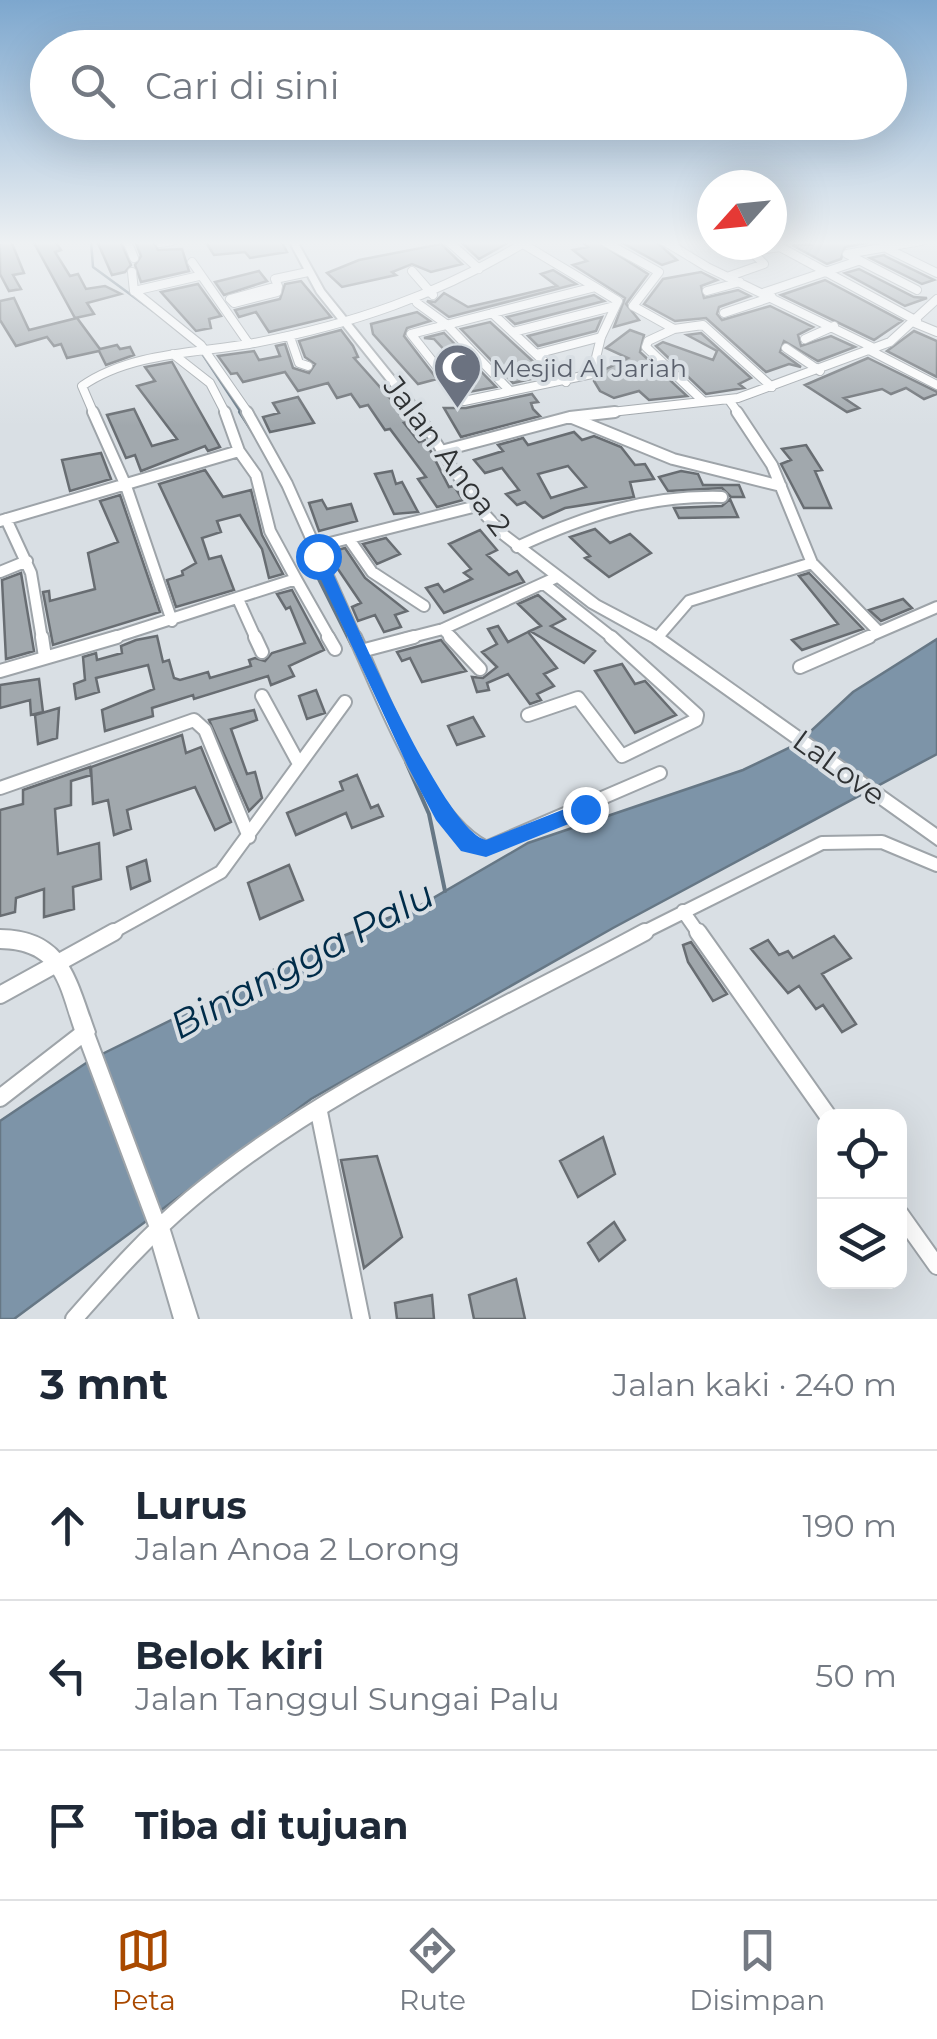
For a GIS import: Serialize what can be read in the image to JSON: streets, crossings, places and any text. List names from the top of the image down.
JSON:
{
  "streets": {
    "street": ["Jalan Anoa 2", "LaLove"]
  },
  "crossings": [
    ["Jalan Anoa 2", "LaLove"]
  ],
  "water": ["Binangga Palu"],
  "places": {
    "mosque": ["Mesjid Al Jariah"]
  },
  "north": "bottom left",
  "page": {
    "search": "Cari di sini",
    "heading": ["3 mnt", "Jalan kaki · 240 m"],
    "list": [
      ["Lurus", "Jalan Anoa 2 Lorong", "190 m"],
      ["Belok kiri", "Jalan Tanggul Sungai Palu", "50 m"],
      "Tiba di tujuan"
    ],
    "nav": ["Peta", "Rute", "Disimpan"]
  }
}
